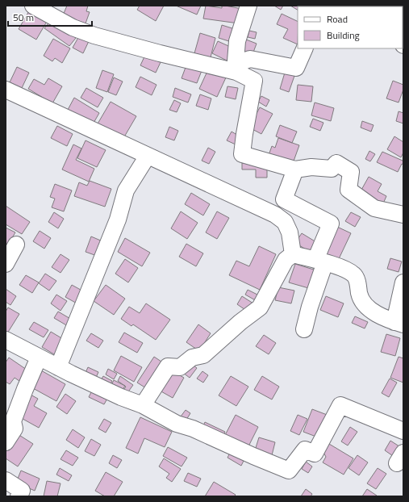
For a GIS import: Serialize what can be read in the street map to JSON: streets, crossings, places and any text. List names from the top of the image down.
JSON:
{
  "legend": ["Road", "Building"],
  "scale_bar": "50 m"
}
